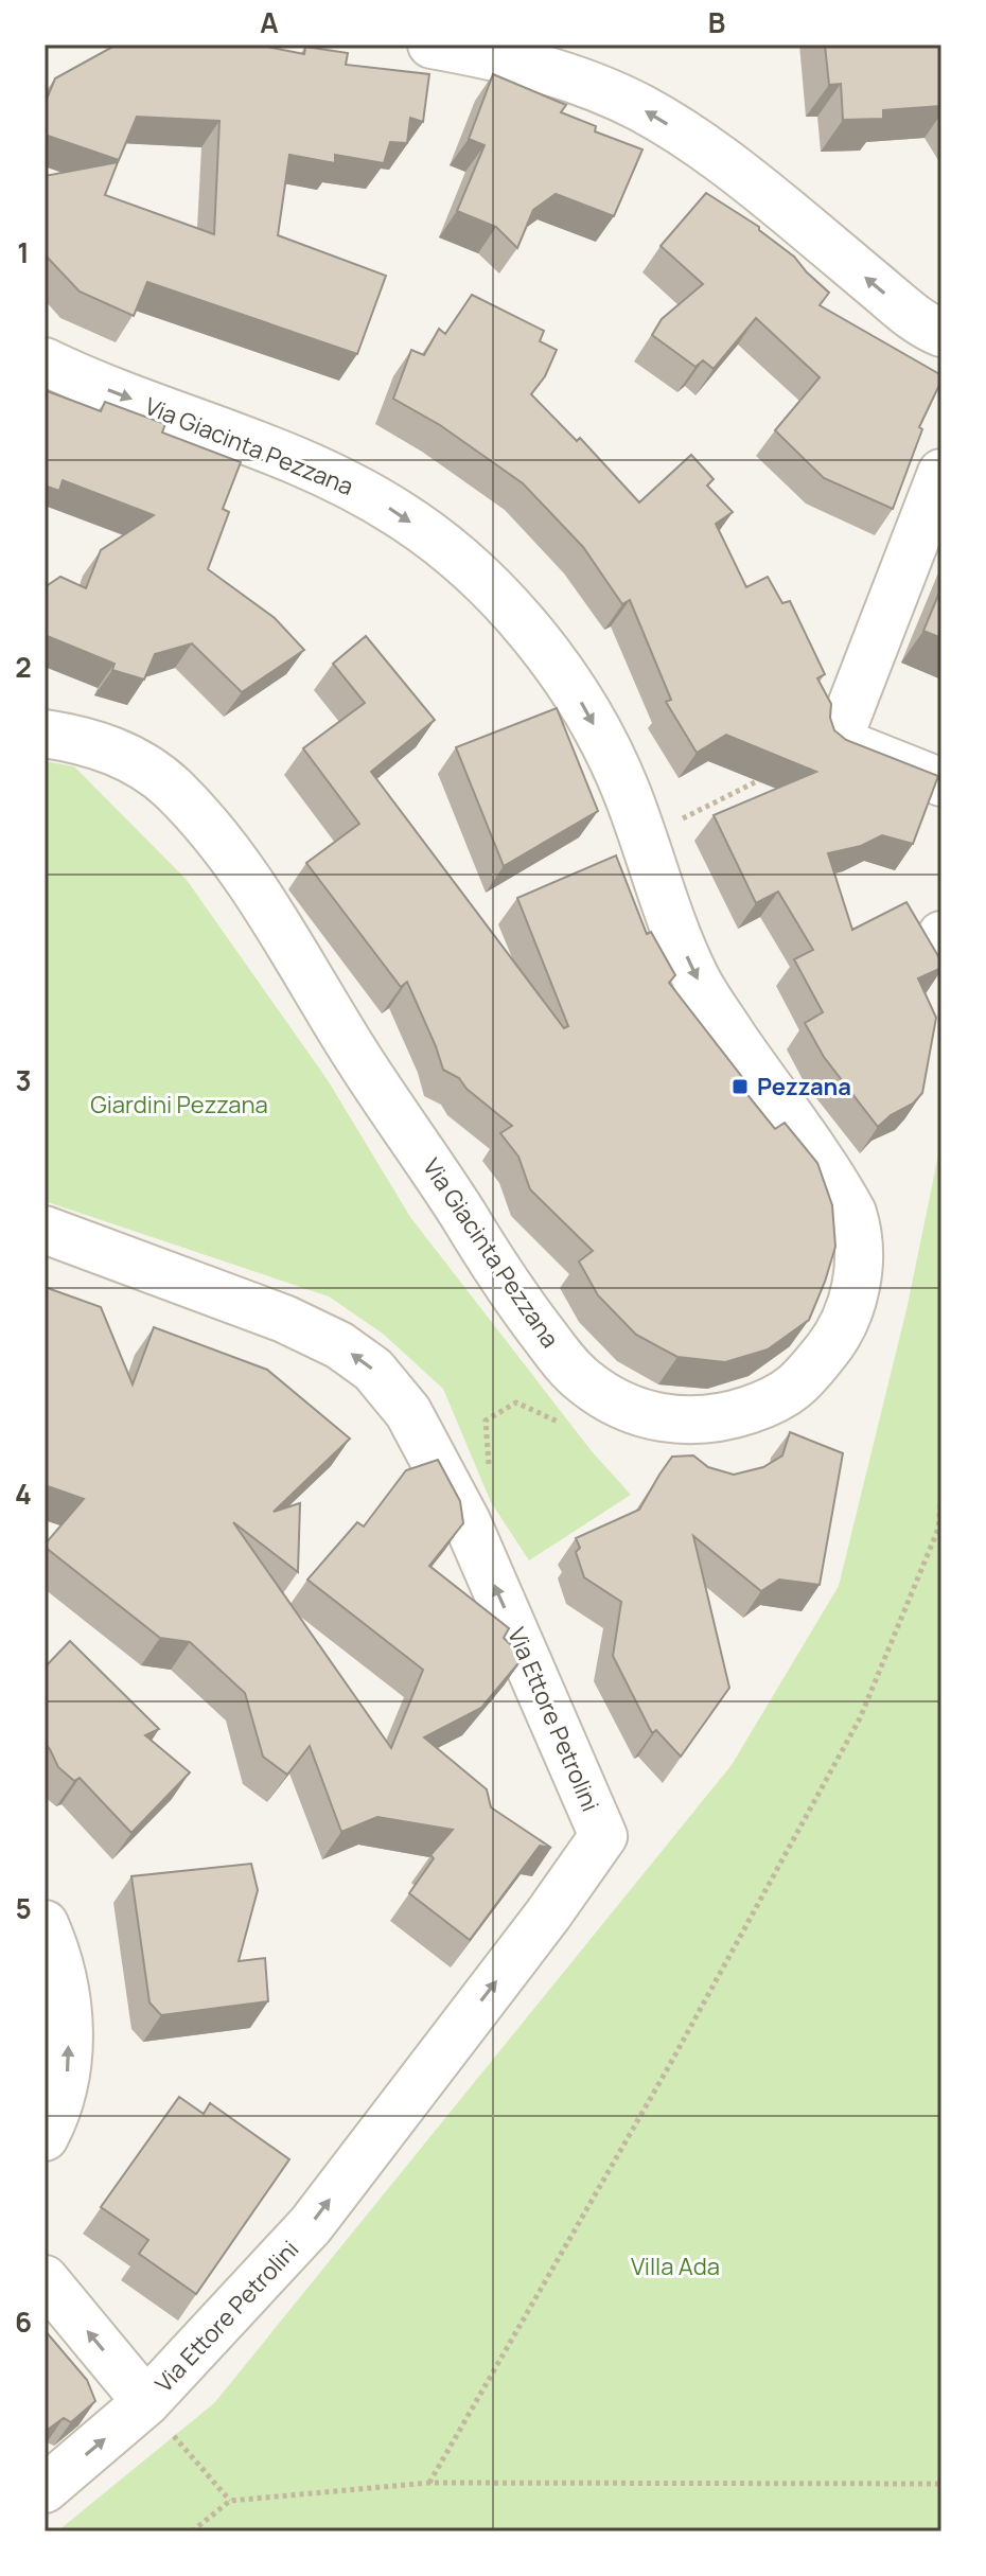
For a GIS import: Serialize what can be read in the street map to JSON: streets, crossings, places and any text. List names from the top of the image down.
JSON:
{
  "streets": {
    "street": ["Via Giacinta Pezzana", "Via Ettore Petrolini"]
  },
  "parks": ["Giardini Pezzana", "Villa Ada"],
  "places": {
    "transit": ["Pezzana"]
  },
  "grid": {
    "columns": ["A", "B"],
    "rows": [
      "1",
      "2",
      "3",
      "4",
      "5",
      "6"
    ]
  }
}
